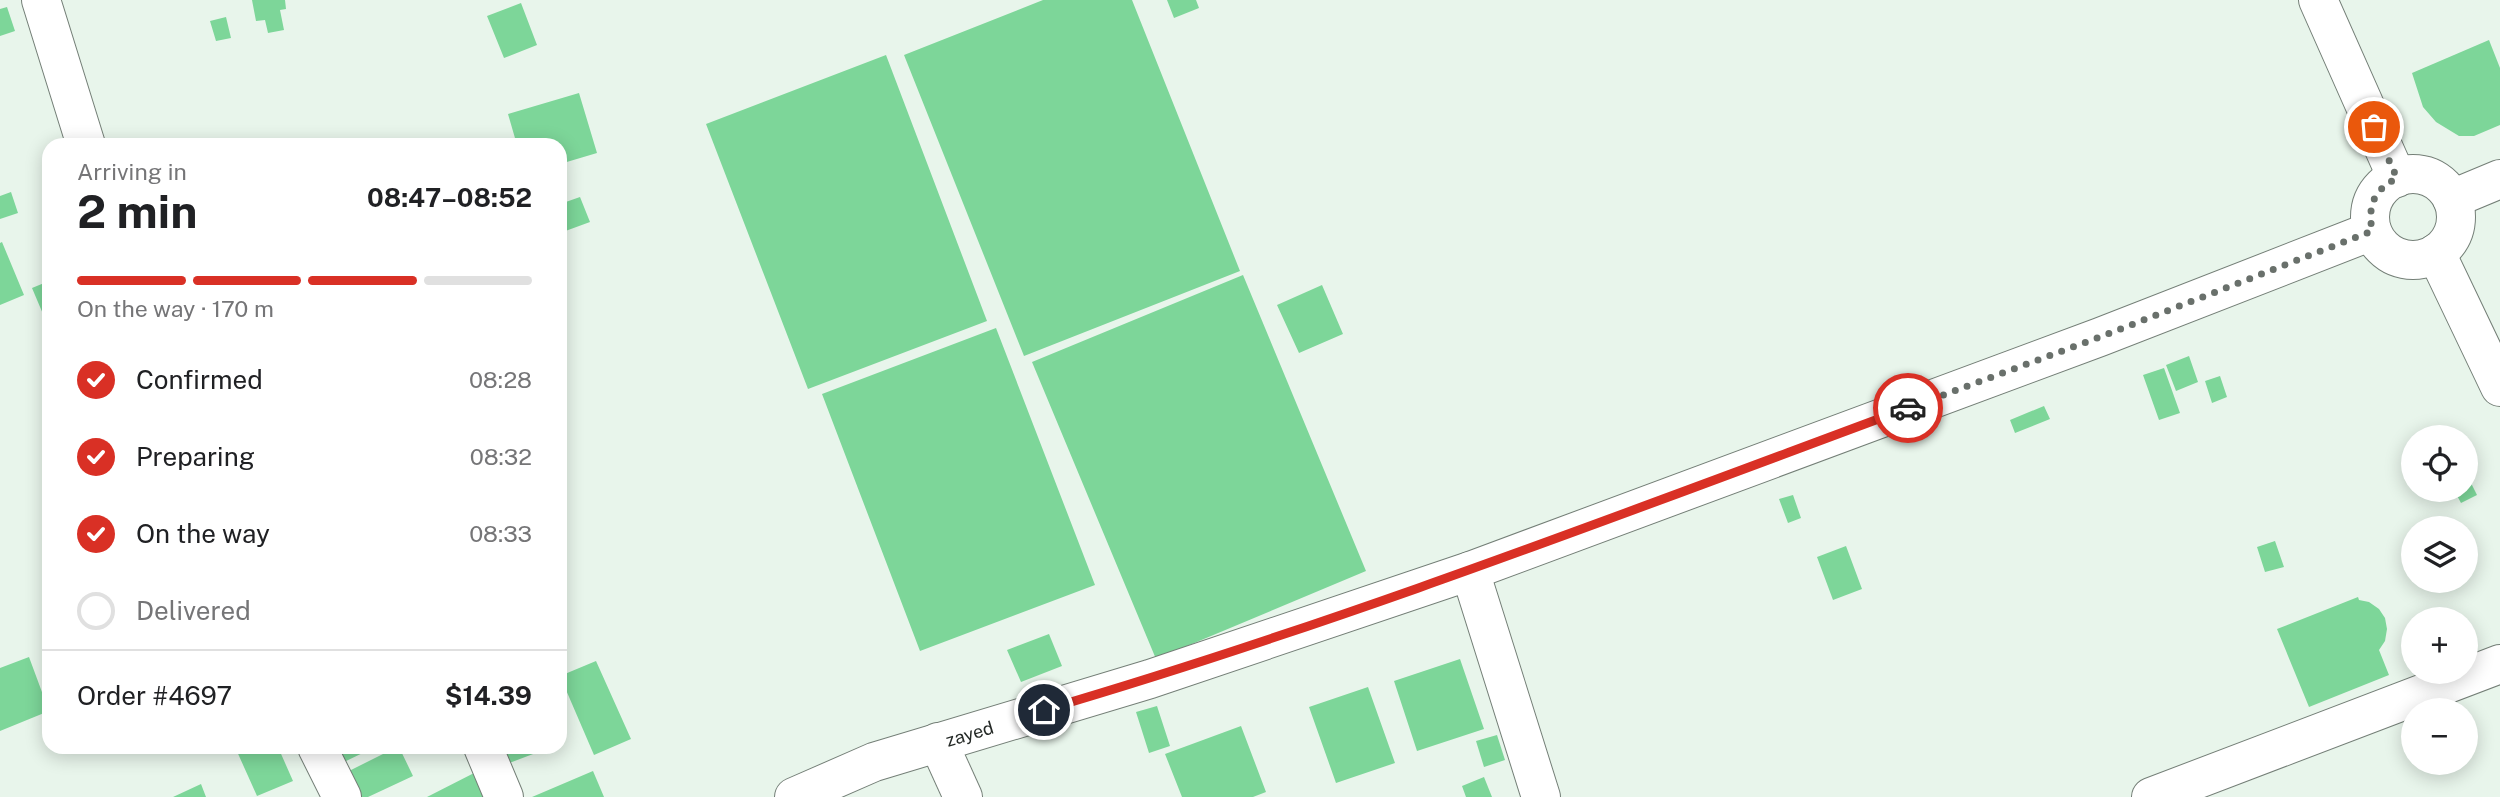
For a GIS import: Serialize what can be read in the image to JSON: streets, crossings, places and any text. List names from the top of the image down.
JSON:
{
  "streets": {
    "street": ["zayed"]
  },
  "page": {
    "heading": ["2 min", "Arriving in", "08:47–08:52"],
    "panel": ["Order #4697", "$14.39"],
    "bar": "On the way · 170 m",
    "list": [
      ["Confirmed", "08:28"],
      ["Preparing", "08:32"],
      ["On the way", "08:33"],
      "Delivered"
    ],
    "map_buttons": ["+", "−"]
  }
}
